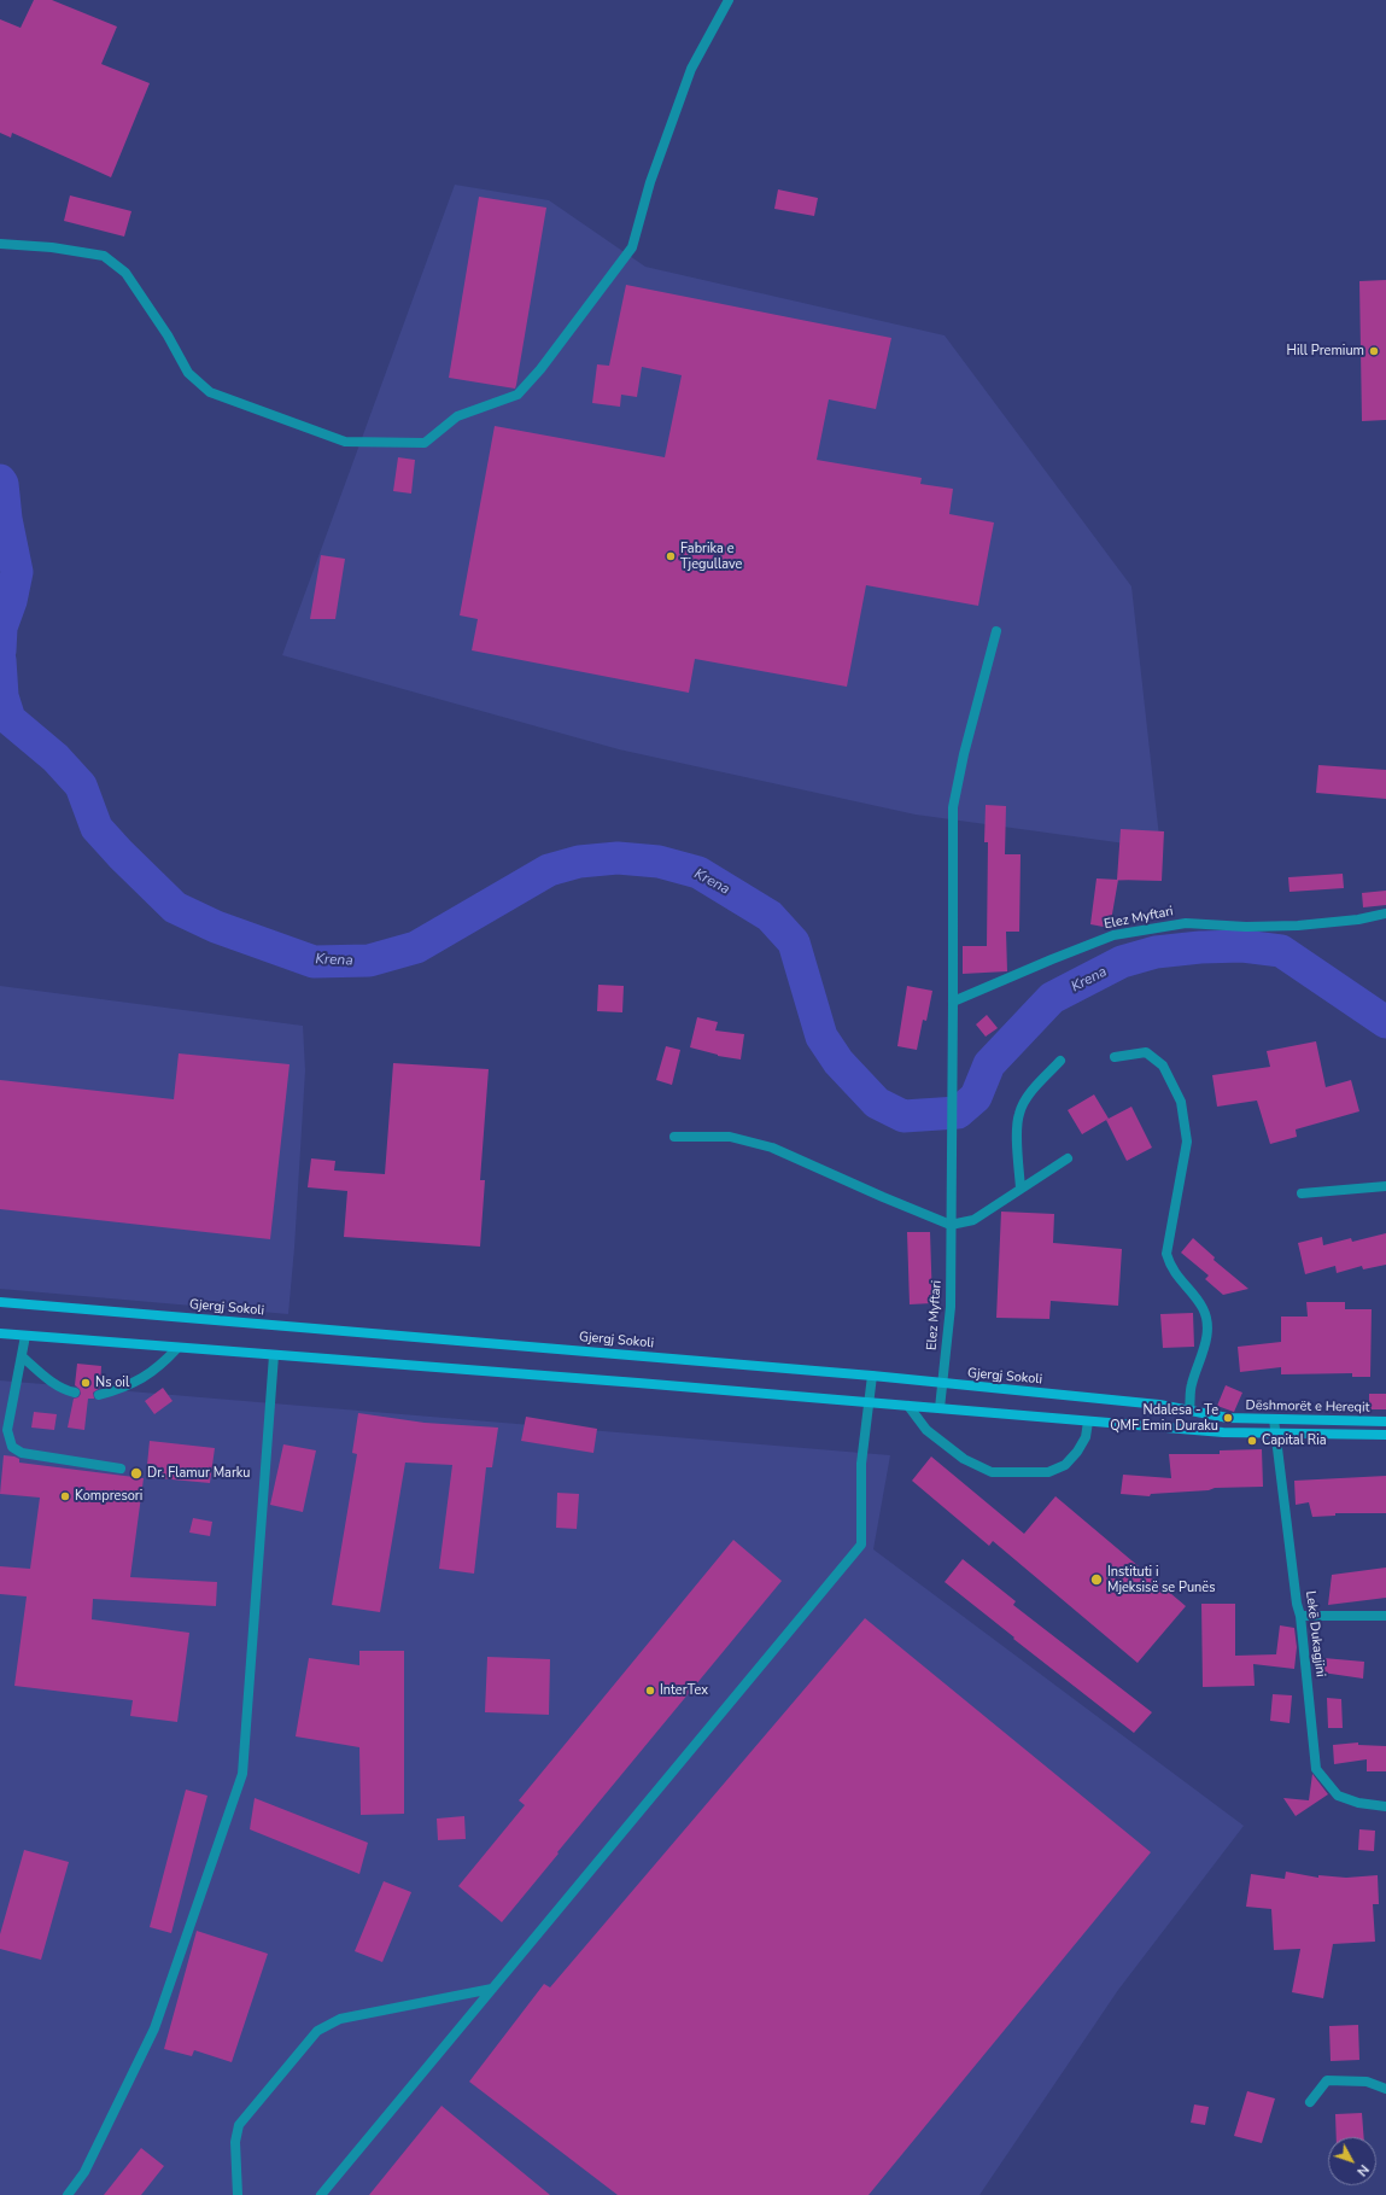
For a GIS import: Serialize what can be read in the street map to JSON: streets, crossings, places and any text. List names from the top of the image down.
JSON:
{
  "streets": {
    "main road": ["Gjergj Sokoli", "Dëshmorët e Hereqit"],
    "street": ["Elez Myftari", "Lekë Dukagjini"]
  },
  "crossings": [
    ["Elez Myftari", "Gjergj Sokoli"],
    ["Gjergj Sokoli", "Dëshmorët e Hereqit"],
    ["Dëshmorët e Hereqit", "Lekë Dukagjini"]
  ],
  "water": ["Krena"],
  "places": [
    "Hill Premium",
    "Fabrika e Tjegullave",
    "Ns oil",
    "Ndalesa - Te QMF Emin Duraku",
    "Capital Ria",
    "Dr. Flamur Marku",
    "Kompresori",
    "Instituti i Mjeksisë se Punës",
    "InterTex"
  ],
  "north": "bottom right"
}
